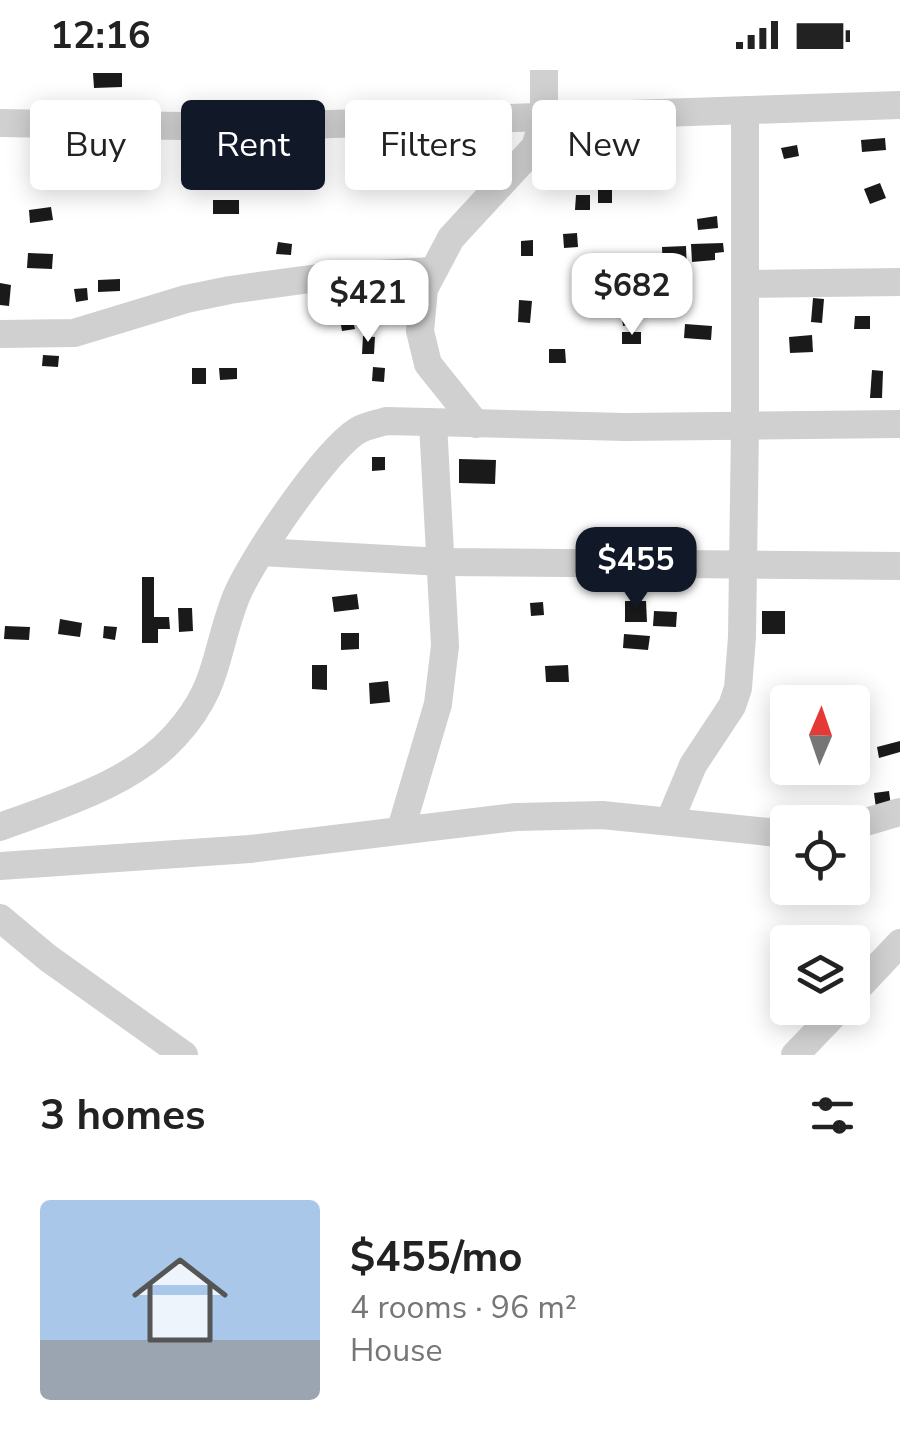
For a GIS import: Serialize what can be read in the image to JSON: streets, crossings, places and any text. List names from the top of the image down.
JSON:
{
  "north": "top",
  "page": {
    "status": "12:16",
    "chip": [
      "Buy",
      "Rent",
      "Filters",
      "New"
    ],
    "price": ["$682", "$421", "$455"],
    "heading": "3 homes",
    "list": [
      {
        "name": "$455/mo",
        "note": "4 rooms · 96 m² · House"
      }
    ]
  }
}
